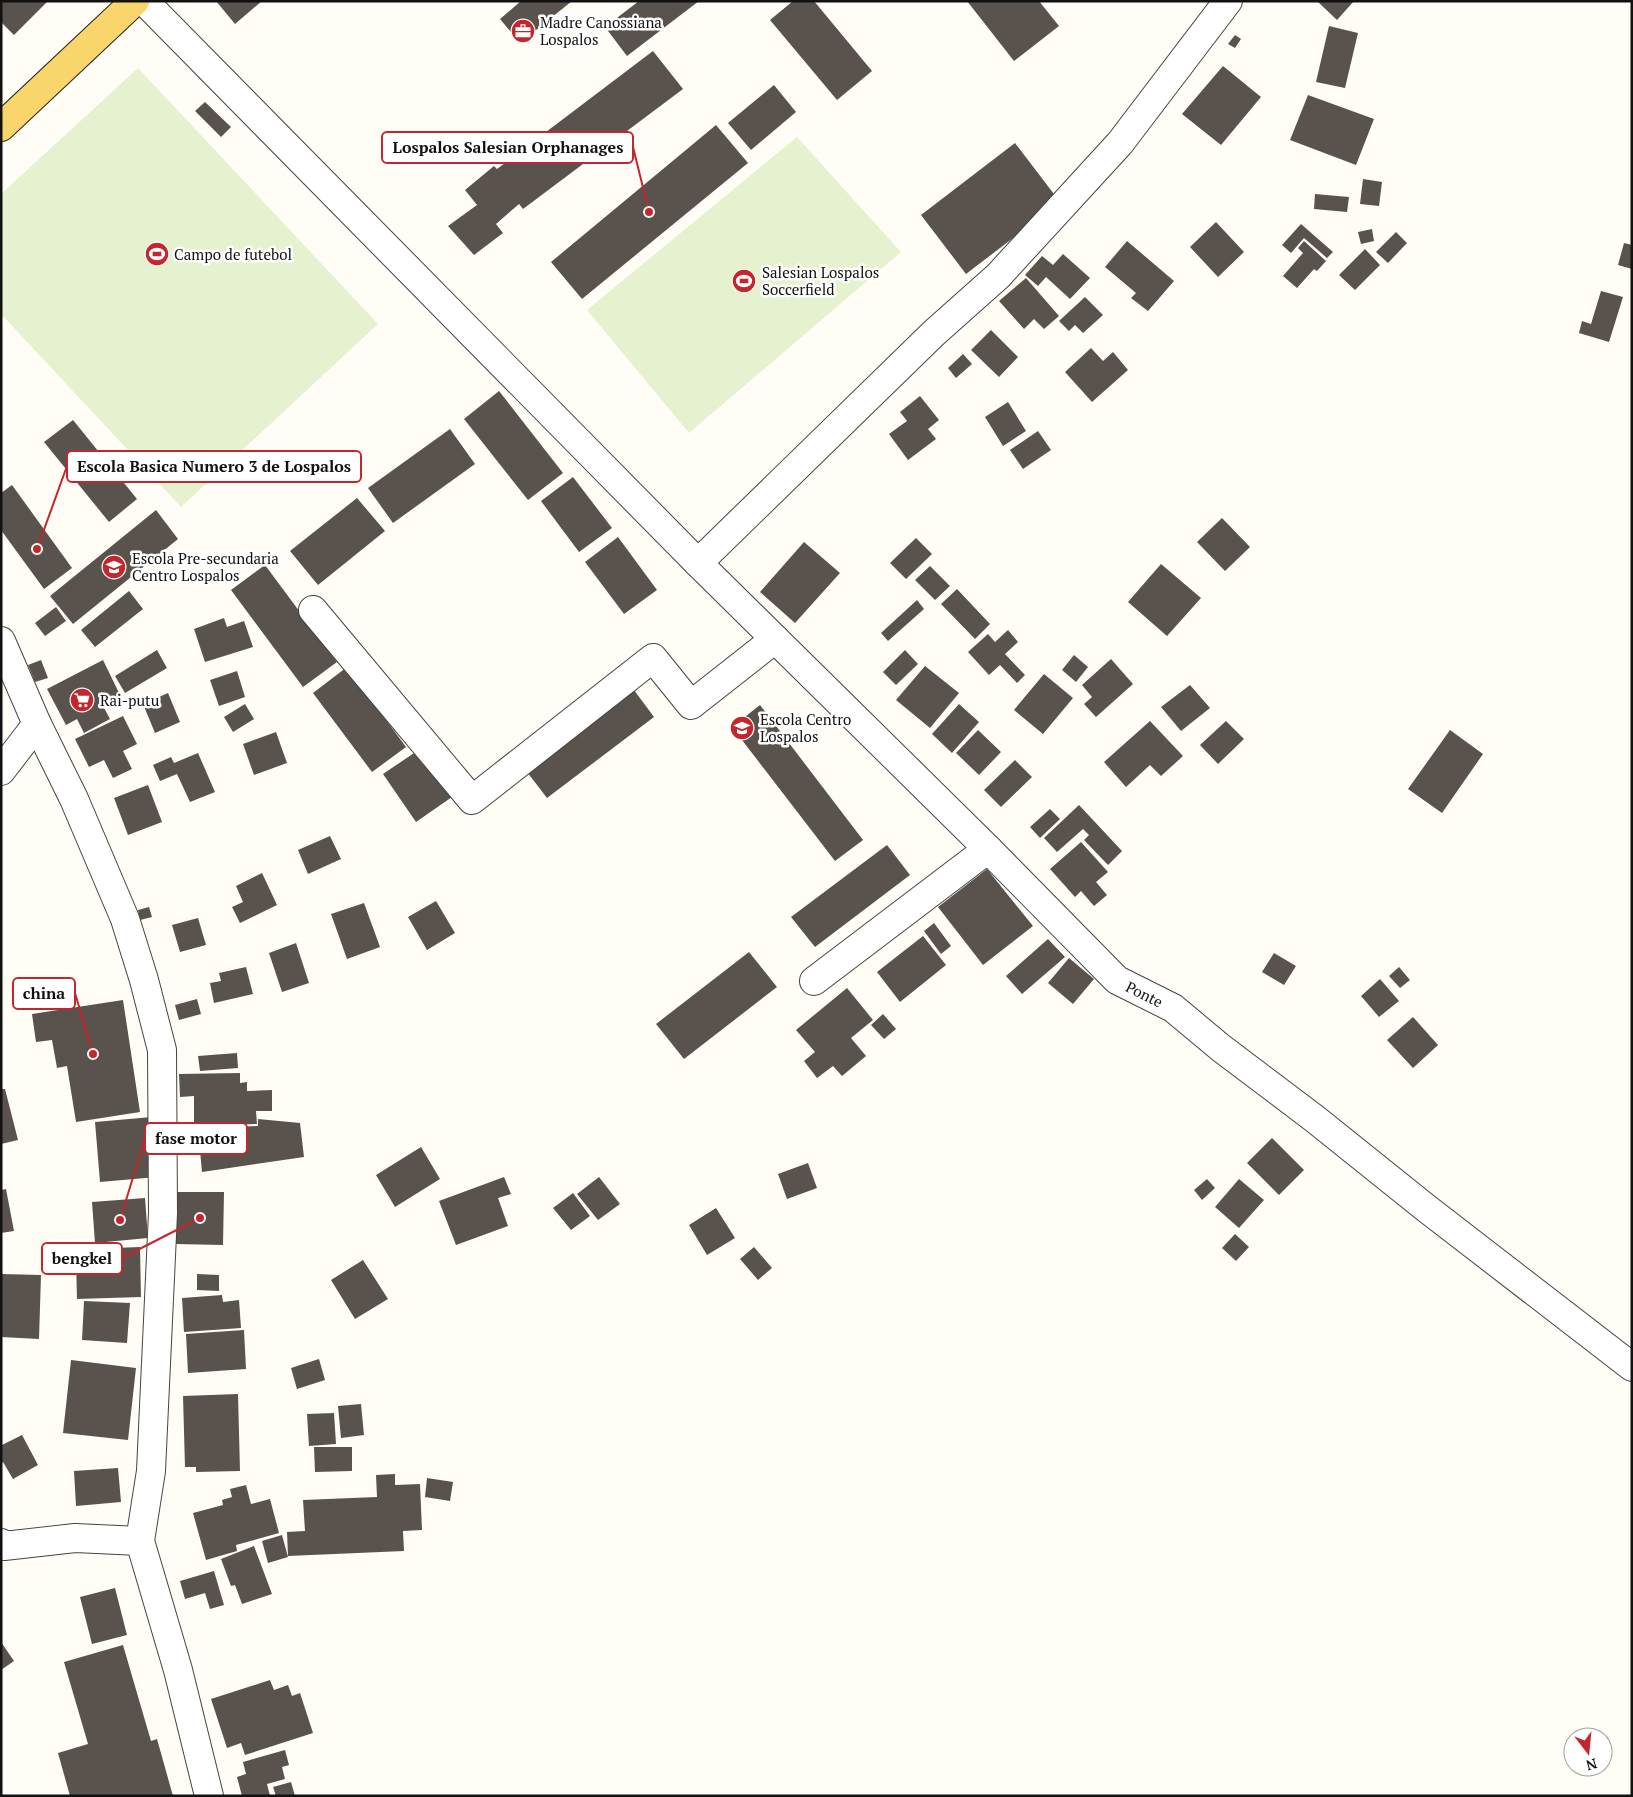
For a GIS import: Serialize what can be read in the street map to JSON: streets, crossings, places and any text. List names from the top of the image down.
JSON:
{
  "streets": {
    "street": ["Ponte"]
  },
  "places": {
    "office": ["Madre Canossiana Lospalos"],
    "other": [
      "Lospalos Salesian Orphanages",
      "Escola Basica Numero 3 de Lospalos",
      "china",
      "bengkel",
      "fase motor"
    ],
    "sports": ["Campo de futebol", "Salesian Lospalos Soccerfield"],
    "school or university": ["Escola Pre-secundaria Centro Lospalos", "Escola Centro Lospalos"],
    "supermarket": ["Rai-putu"]
  },
  "north": "bottom"
}
